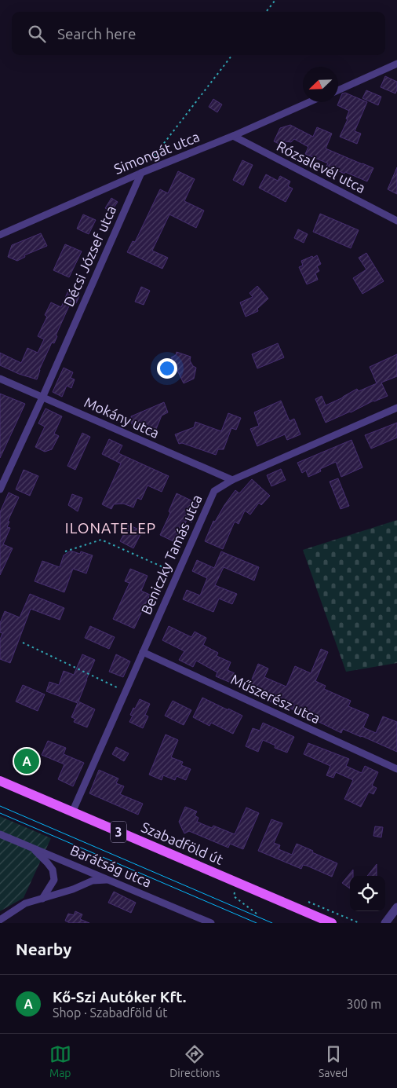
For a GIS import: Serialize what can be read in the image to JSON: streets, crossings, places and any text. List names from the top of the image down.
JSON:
{
  "streets": {
    "main road": ["3", "Szabadföld út"],
    "street": [
      "Simongát utca",
      "Rózsalevél utca",
      "Décsi József utca",
      "Mokány utca",
      "Beniczky Tamás utca",
      "Műszerész utca",
      "Barátság utca"
    ]
  },
  "crossings": [
    ["Simongát utca", "Rózsalevél utca"],
    ["Simongát utca", "Décsi József utca"],
    ["Décsi József utca", "Mokány utca"],
    ["Mokány utca", "Beniczky Tamás utca"],
    ["Beniczky Tamás utca", "Műszerész utca"],
    ["Beniczky Tamás utca", "Szabadföld út"]
  ],
  "districts": ["ILONATELEP"],
  "north": "bottom left",
  "page": {
    "search": "Search here",
    "pins": "A",
    "heading": "Nearby",
    "list": [
      {
        "mark": "A",
        "name": "Kő-Szi Autóker Kft.",
        "note": "Shop · Szabadföld út",
        "value": "300 m"
      }
    ],
    "nav": ["Map", "Directions", "Saved"]
  }
}
